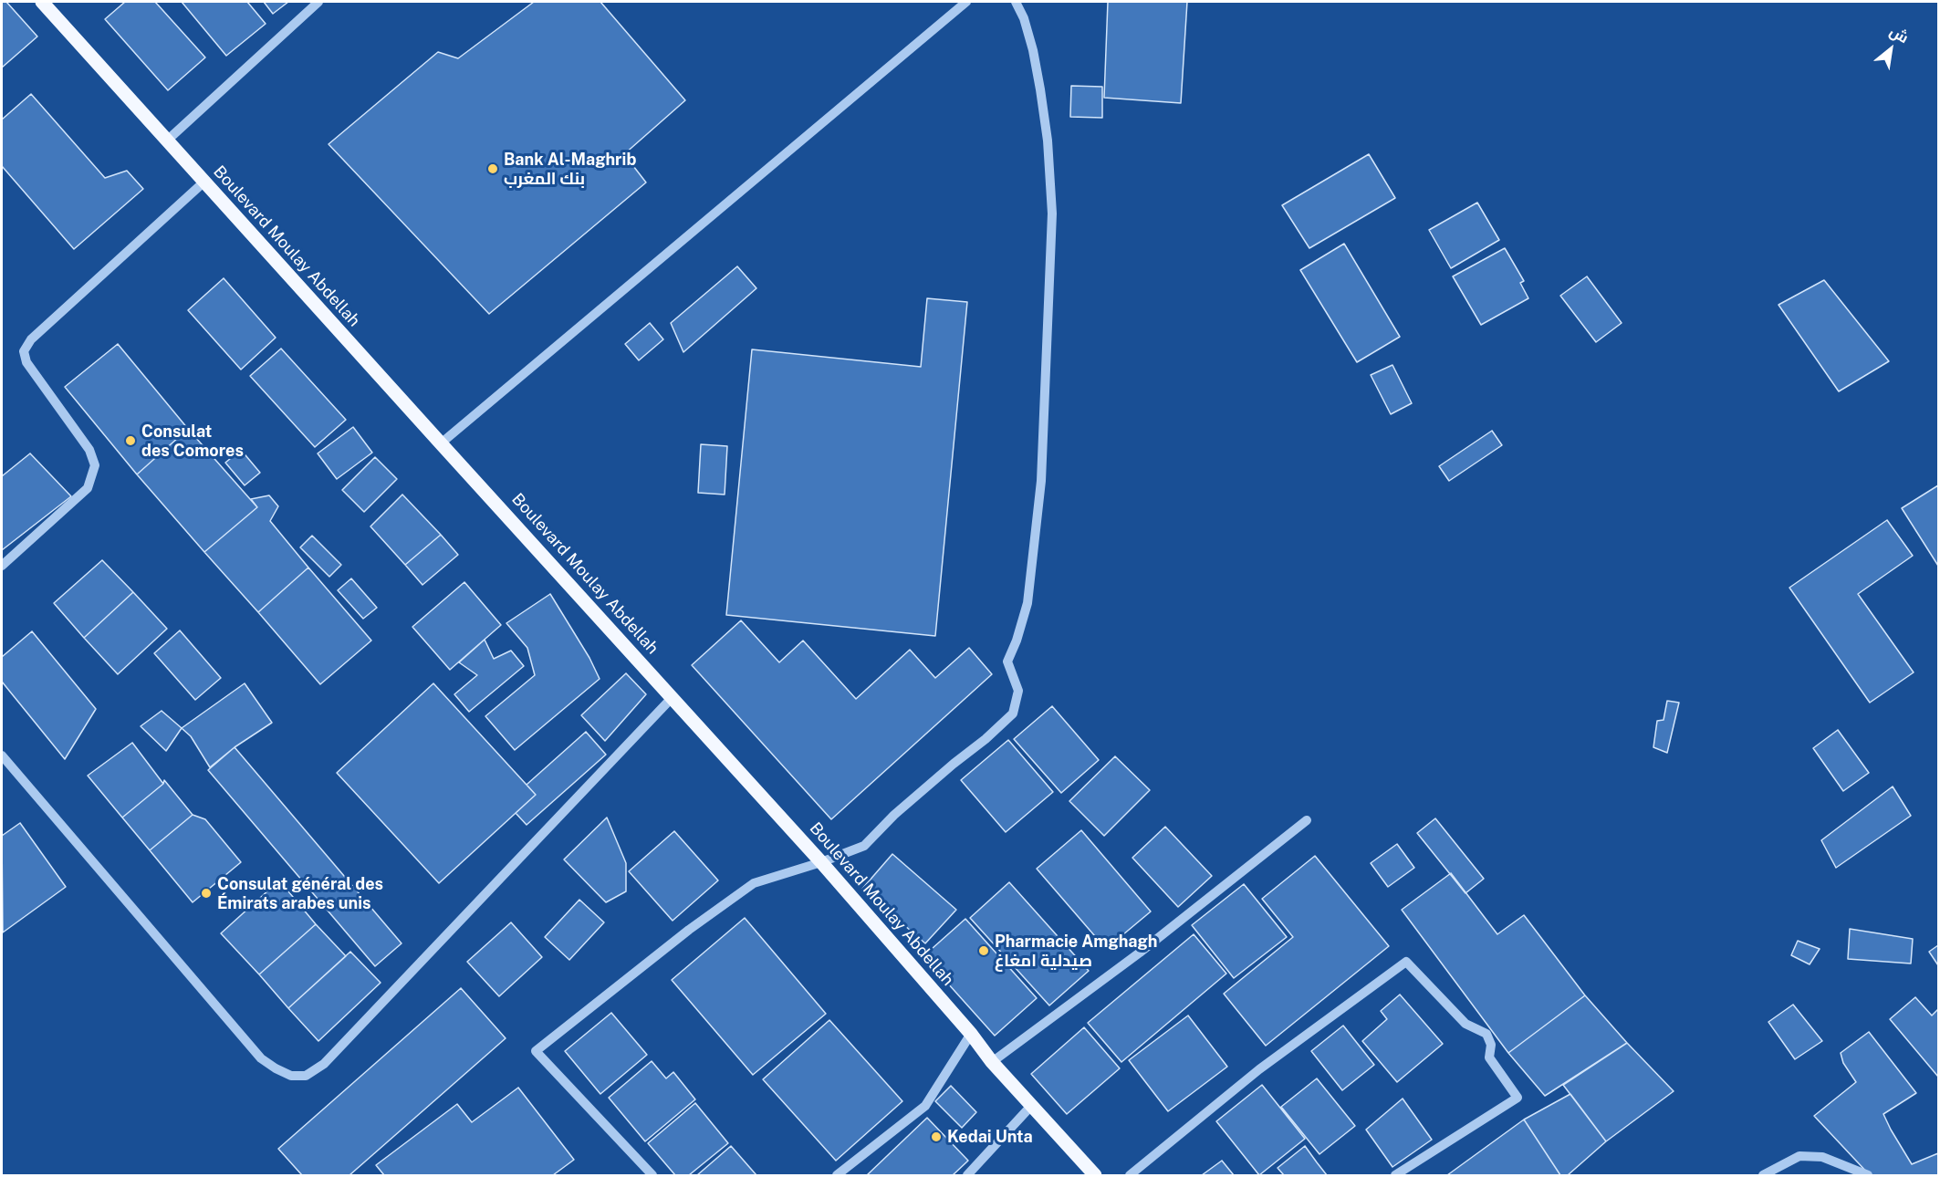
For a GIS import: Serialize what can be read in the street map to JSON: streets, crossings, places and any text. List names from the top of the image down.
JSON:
{
  "streets": {
    "main road": ["Boulevard Moulay Abdellah"]
  },
  "places": [
    "Bank Al-Maghrib بنك المغرب",
    "Consulat des Comores",
    "Consulat général des Émirats arabes unis",
    "Pharmacie Amghagh صيدلية امغاغ",
    "Kedai Unta"
  ],
  "north": "top right"
}
